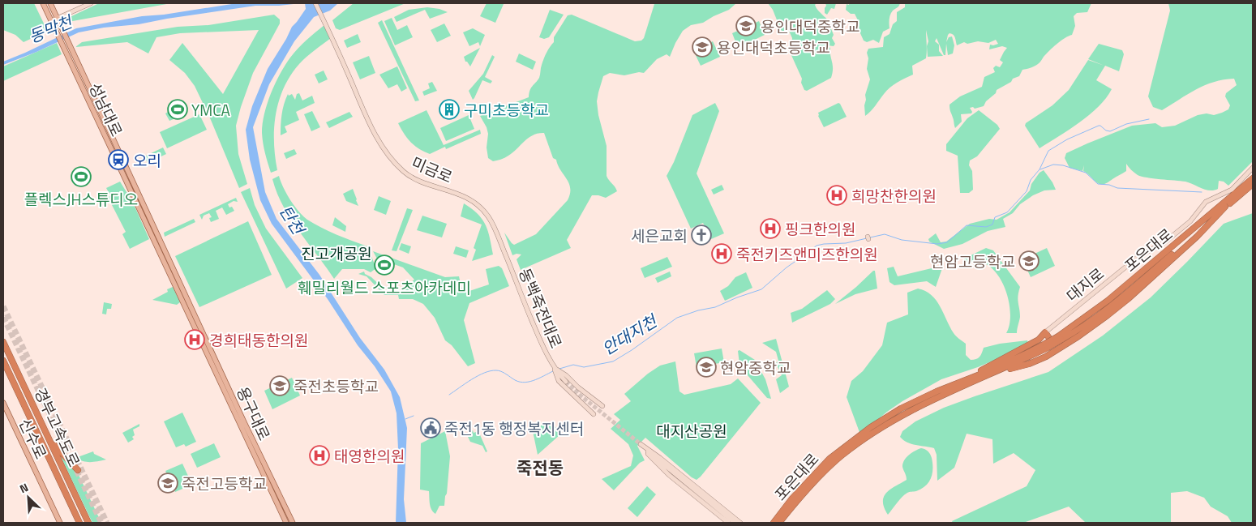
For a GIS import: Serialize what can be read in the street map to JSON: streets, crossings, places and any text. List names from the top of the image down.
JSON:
{
  "streets": {
    "highway": ["포은대로", "경부고속도로"],
    "main road": [
      "성남대로",
      "미금로",
      "대지로",
      "동백죽전대로",
      "용구대로",
      "신수로"
    ]
  },
  "crossings": [
    ["성남대로", "용구대로"],
    ["미금로", "동백죽전대로"]
  ],
  "districts": ["죽전동"],
  "water": ["동막천", "탄천", "안대지천"],
  "parks": ["진고개공원", "대지산공원"],
  "places": {
    "school or university": [
      "용인대덕중학교",
      "용인대덕초등학교",
      "현암고등학교",
      "현암중학교",
      "죽전초등학교",
      "죽전고등학교"
    ],
    "sports": ["YMCA", "플렉스JH스튜디오", "훼밀리월드 스포츠아카데미"],
    "building": ["구미초등학교"],
    "station": ["오리"],
    "hospital": [
      "희망찬한의원",
      "핑크한의원",
      "죽전키즈앤미즈한의원",
      "경희태동한의원",
      "태영한의원"
    ],
    "church": ["세은교회"],
    "public building": ["죽전1동 행정복지센터"]
  },
  "north": "top left"
}
